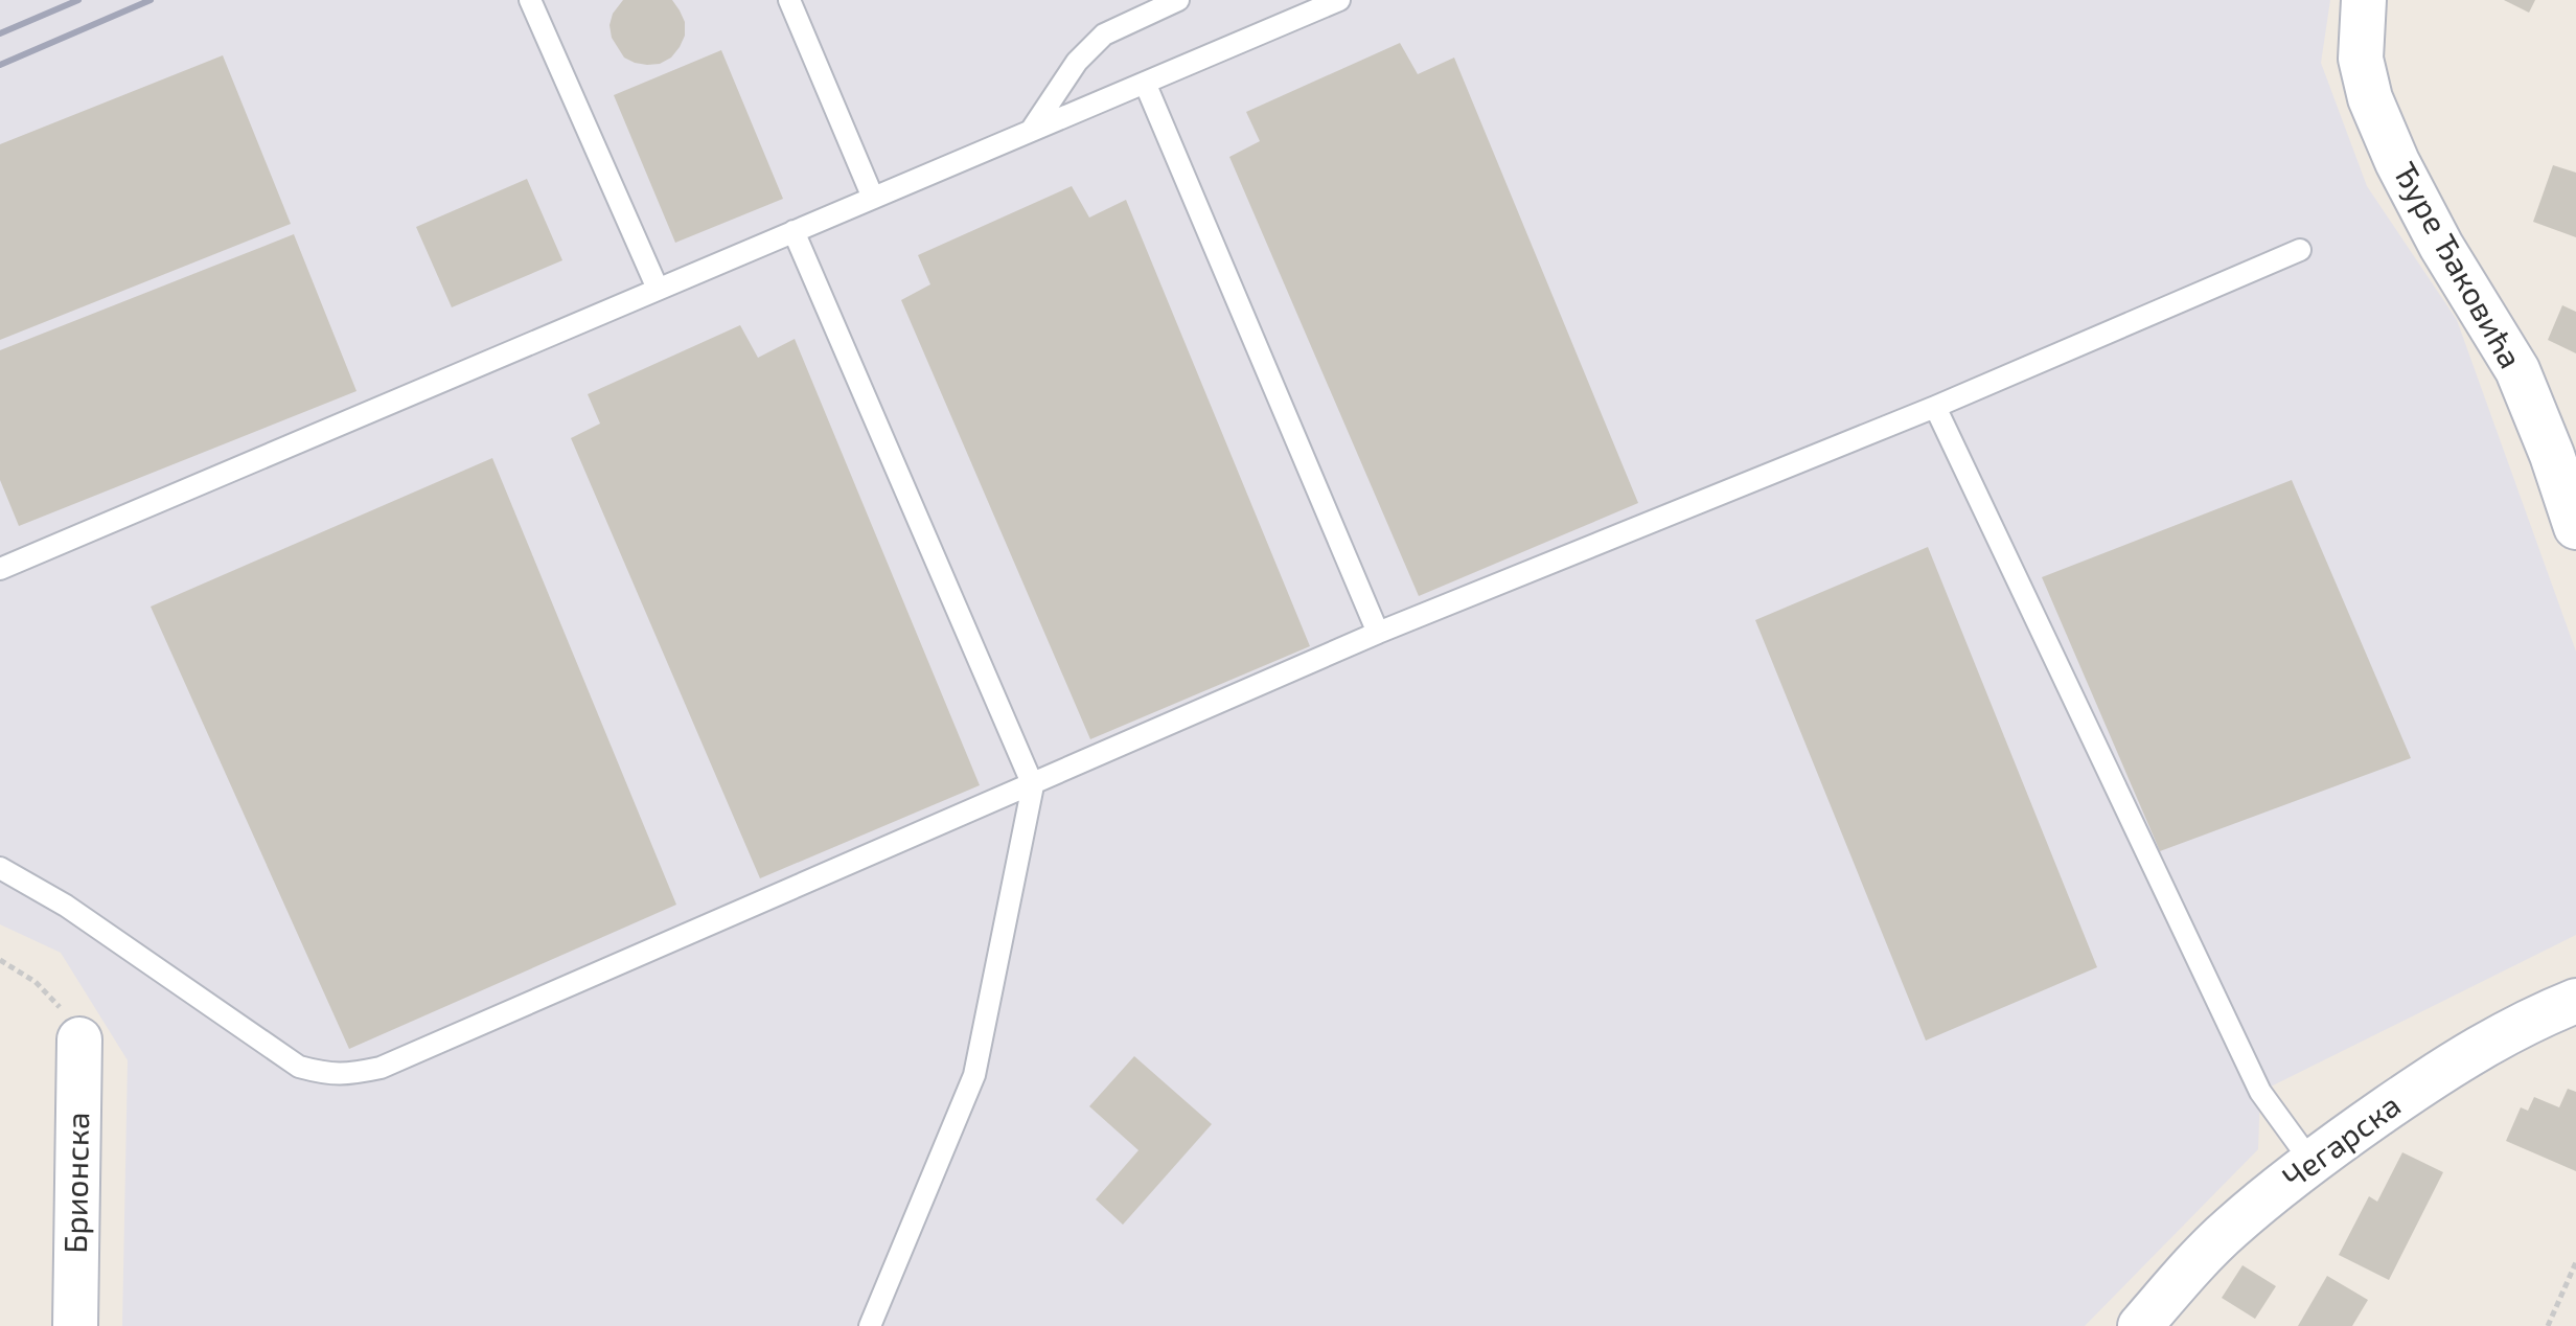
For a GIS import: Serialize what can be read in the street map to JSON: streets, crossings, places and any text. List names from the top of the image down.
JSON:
{
  "streets": {
    "street": ["Ђуре Ђаковића", "Чегарска", "Брионска"]
  }
}
